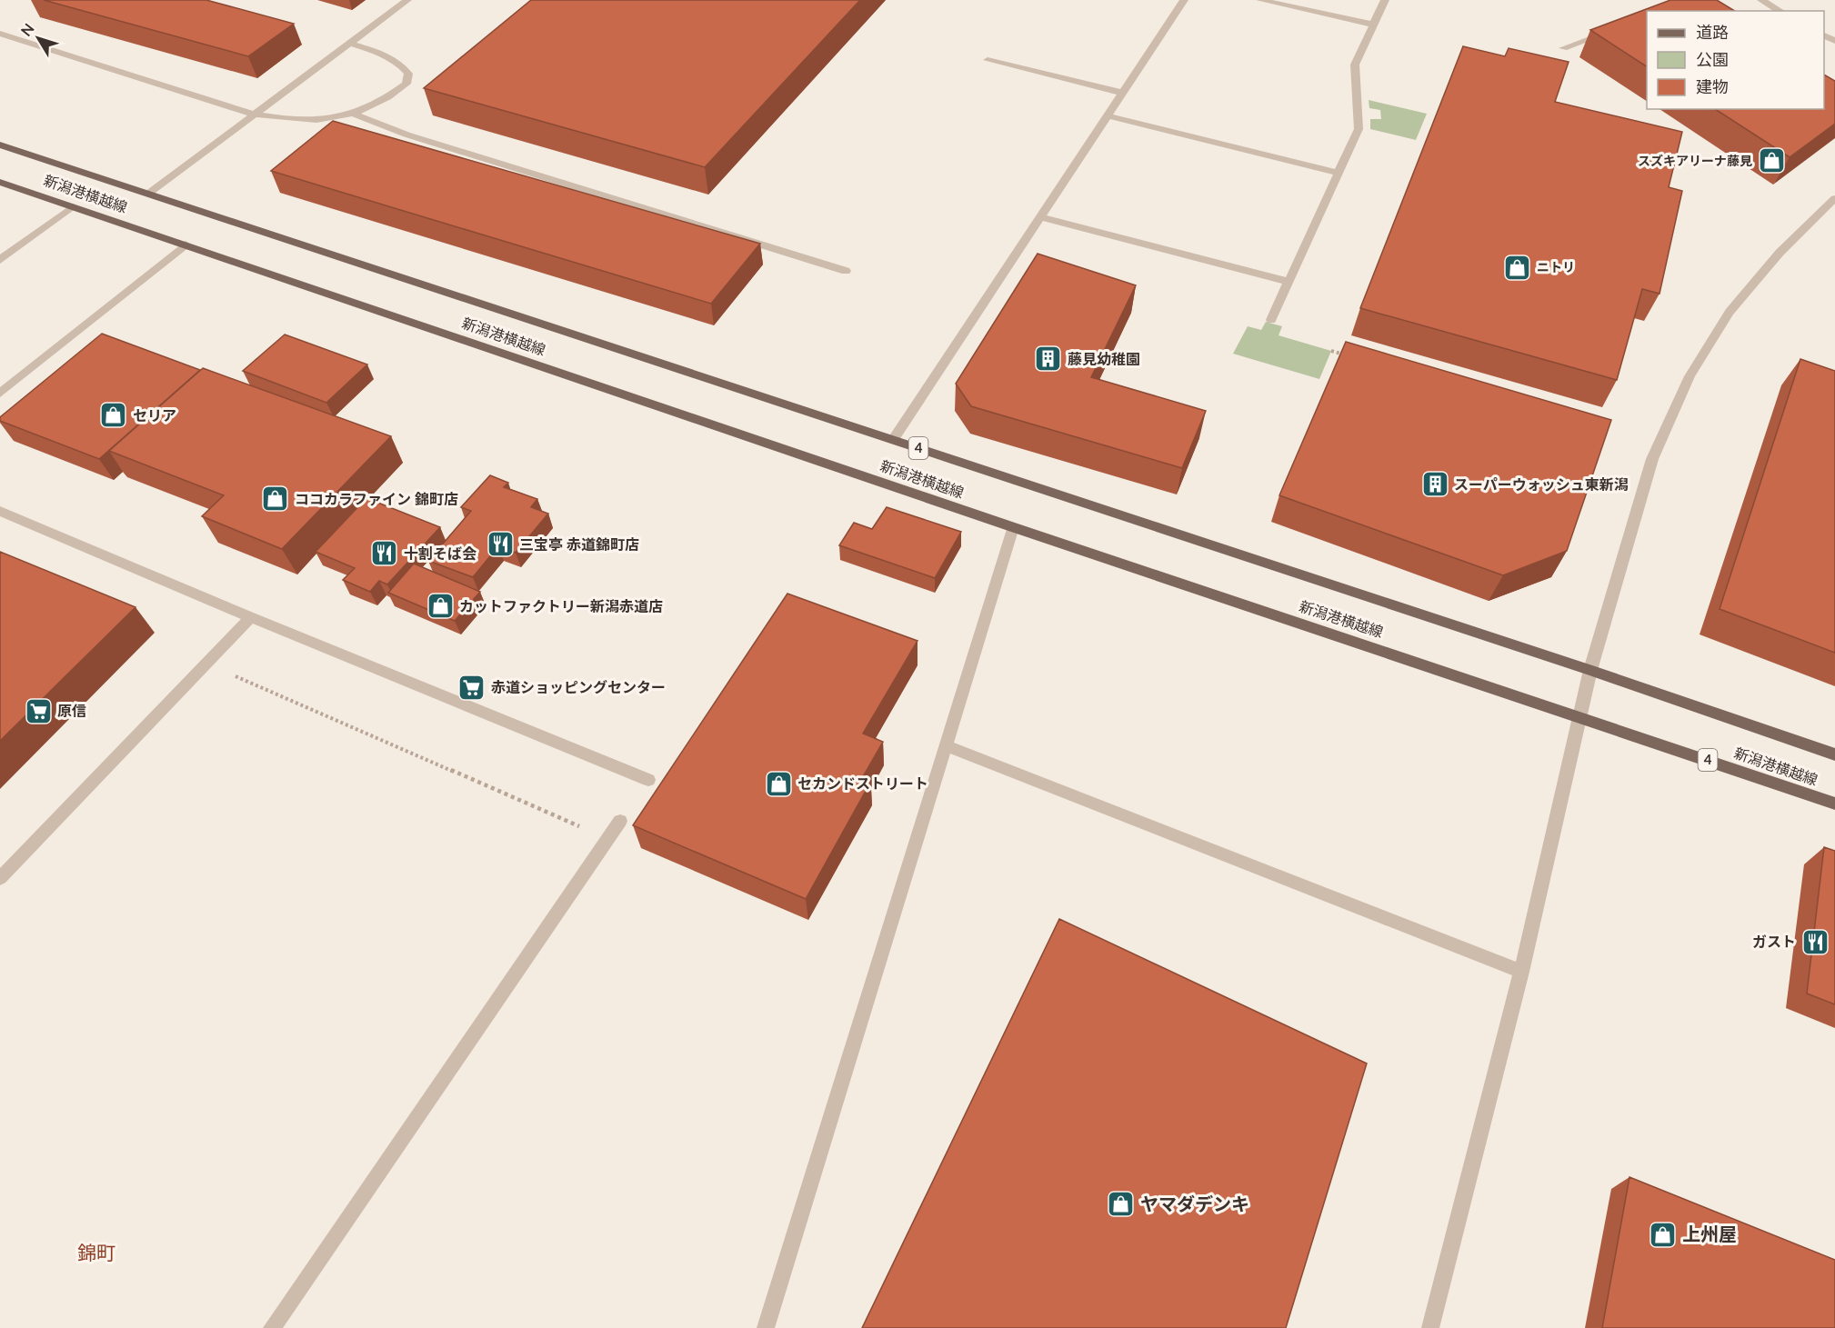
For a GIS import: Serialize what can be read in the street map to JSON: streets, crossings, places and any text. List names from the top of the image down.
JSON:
{
  "streets": {
    "main road": ["新潟港横越線", "4"]
  },
  "districts": ["錦町"],
  "places": {
    "shop": [
      "スズキアリーナ藤見",
      "ニトリ",
      "セリア",
      "ココカラファイン 錦町店",
      "カットファクトリー新潟赤道店",
      "セカンドストリート",
      "ヤマダデンキ",
      "上州屋"
    ],
    "building": ["藤見幼稚園", "スーパーウォッシュ東新潟"],
    "restaurant": ["三宝亭 赤道錦町店", "十割そば会", "ガスト"],
    "supermarket": ["赤道ショッピングセンター", "原信"]
  },
  "legend": ["道路", "公園", "建物"],
  "north": "top left"
}
